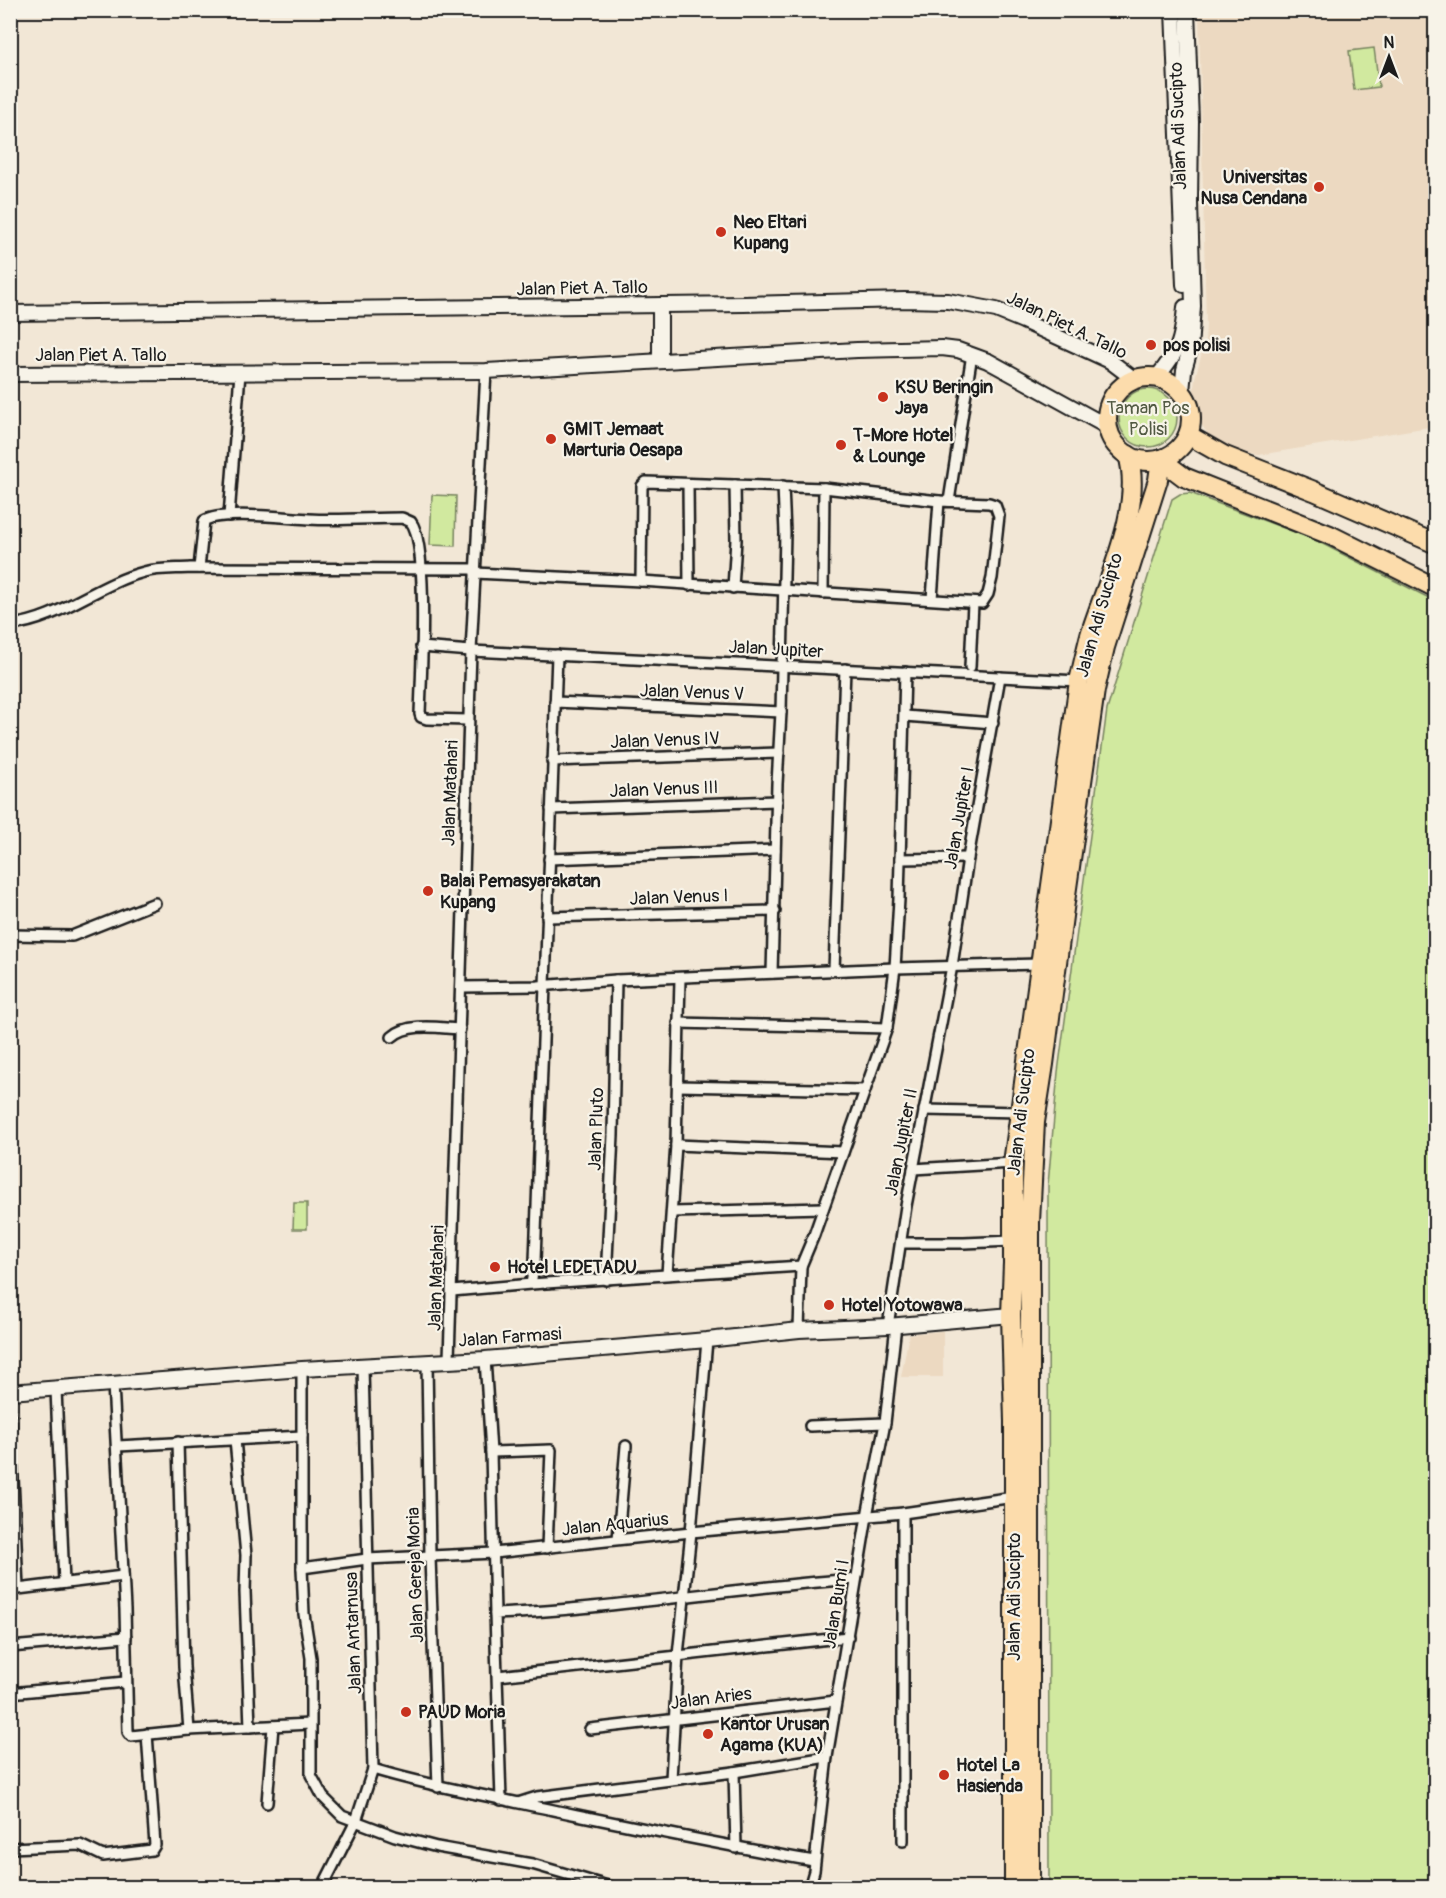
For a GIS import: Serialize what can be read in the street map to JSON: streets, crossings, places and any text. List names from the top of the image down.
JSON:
{
  "streets": {
    "highway": ["Jalan Adi Sucipto"],
    "main road": ["Jalan Piet A. Tallo", "Jalan Farmasi"],
    "street": [
      "Jalan Jupiter",
      "Jalan Venus V",
      "Jalan Venus IV",
      "Jalan Venus III",
      "Jalan Matahari",
      "Jalan Jupiter I",
      "Jalan Venus I",
      "Jalan Pluto",
      "Jalan Jupiter II",
      "Jalan Aquarius",
      "Jalan Gereja Moria",
      "Jalan Bumi I",
      "Jalan Antarnusa",
      "Jalan Aries"
    ]
  },
  "crossings": [
    ["Jalan Adi Sucipto", "Jalan Piet A. Tallo"],
    ["Jalan Adi Sucipto", "Jalan Jupiter"],
    ["Jalan Adi Sucipto", "Jalan Farmasi"],
    ["Jalan Adi Sucipto", "Jalan Aquarius"],
    ["Jalan Piet A. Tallo", "Jalan Matahari"],
    ["Jalan Jupiter", "Jalan Matahari"],
    ["Jalan Jupiter", "Jalan Jupiter I"],
    ["Jalan Matahari", "Jalan Farmasi"],
    ["Jalan Jupiter I", "Jalan Jupiter II"],
    ["Jalan Jupiter II", "Jalan Farmasi"],
    ["Jalan Jupiter II", "Jalan Bumi I"],
    ["Jalan Farmasi", "Jalan Gereja Moria"],
    ["Jalan Farmasi", "Jalan Bumi I"],
    ["Jalan Farmasi", "Jalan Antarnusa"],
    ["Jalan Aquarius", "Jalan Gereja Moria"],
    ["Jalan Aquarius", "Jalan Bumi I"],
    ["Jalan Aquarius", "Jalan Antarnusa"],
    ["Jalan Bumi I", "Jalan Aries"]
  ],
  "parks": ["Taman Pos Polisi"],
  "places": [
    "Universitas Nusa Cendana",
    "Neo Eltari Kupang",
    "pos polisi",
    "KSU Beringin Jaya",
    "GMIT Jemaat Marturia Oesapa",
    "T-More Hotel & Lounge",
    "Balai Pemasyarakatan Kupang",
    "Hotel LEDETADU",
    "Hotel Yotowawa",
    "PAUD Moria",
    "Kantor Urusan Agama (KUA)",
    "Hotel La Hasienda"
  ],
  "north": "top"
}
